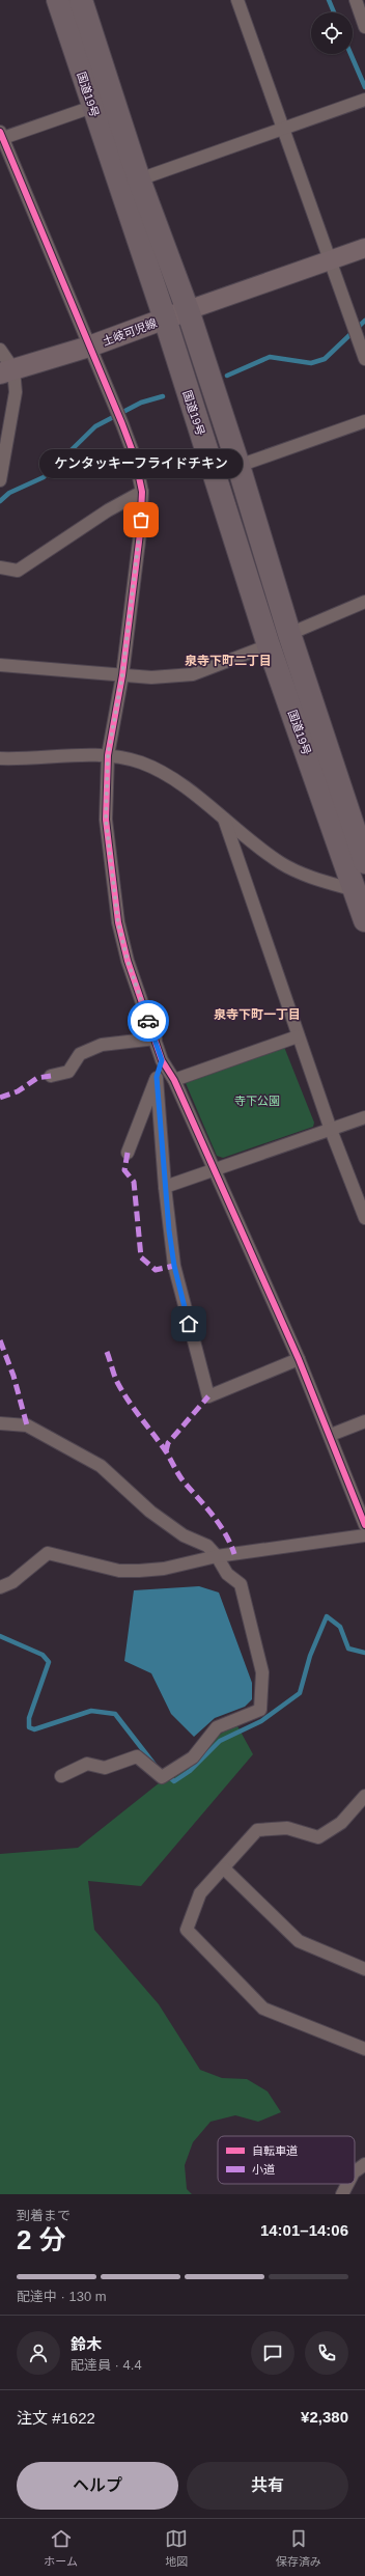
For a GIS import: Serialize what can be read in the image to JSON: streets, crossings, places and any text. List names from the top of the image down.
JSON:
{
  "streets": {
    "highway": ["国道19号"],
    "main road": ["土岐可児線"]
  },
  "crossings": [
    ["国道19号", "土岐可児線"]
  ],
  "districts": ["泉寺下町二丁目", "泉寺下町一丁目"],
  "parks": ["寺下公園"],
  "places": ["ケンタッキーフライドチキン"],
  "legend": ["自転車道", "小道"],
  "page": {
    "bubble": "ケンタッキーフライドチキン",
    "heading": ["2 分", "到着まで", "14:01–14:06"],
    "panel": [
      "鈴木",
      "配達員 · 4.4",
      "注文 #1622",
      "¥2,380"
    ],
    "bar": "配達中 · 130 m",
    "buttons": ["ヘルプ", "共有"],
    "tabs": ["ホーム", "地図", "保存済み"]
  }
}
